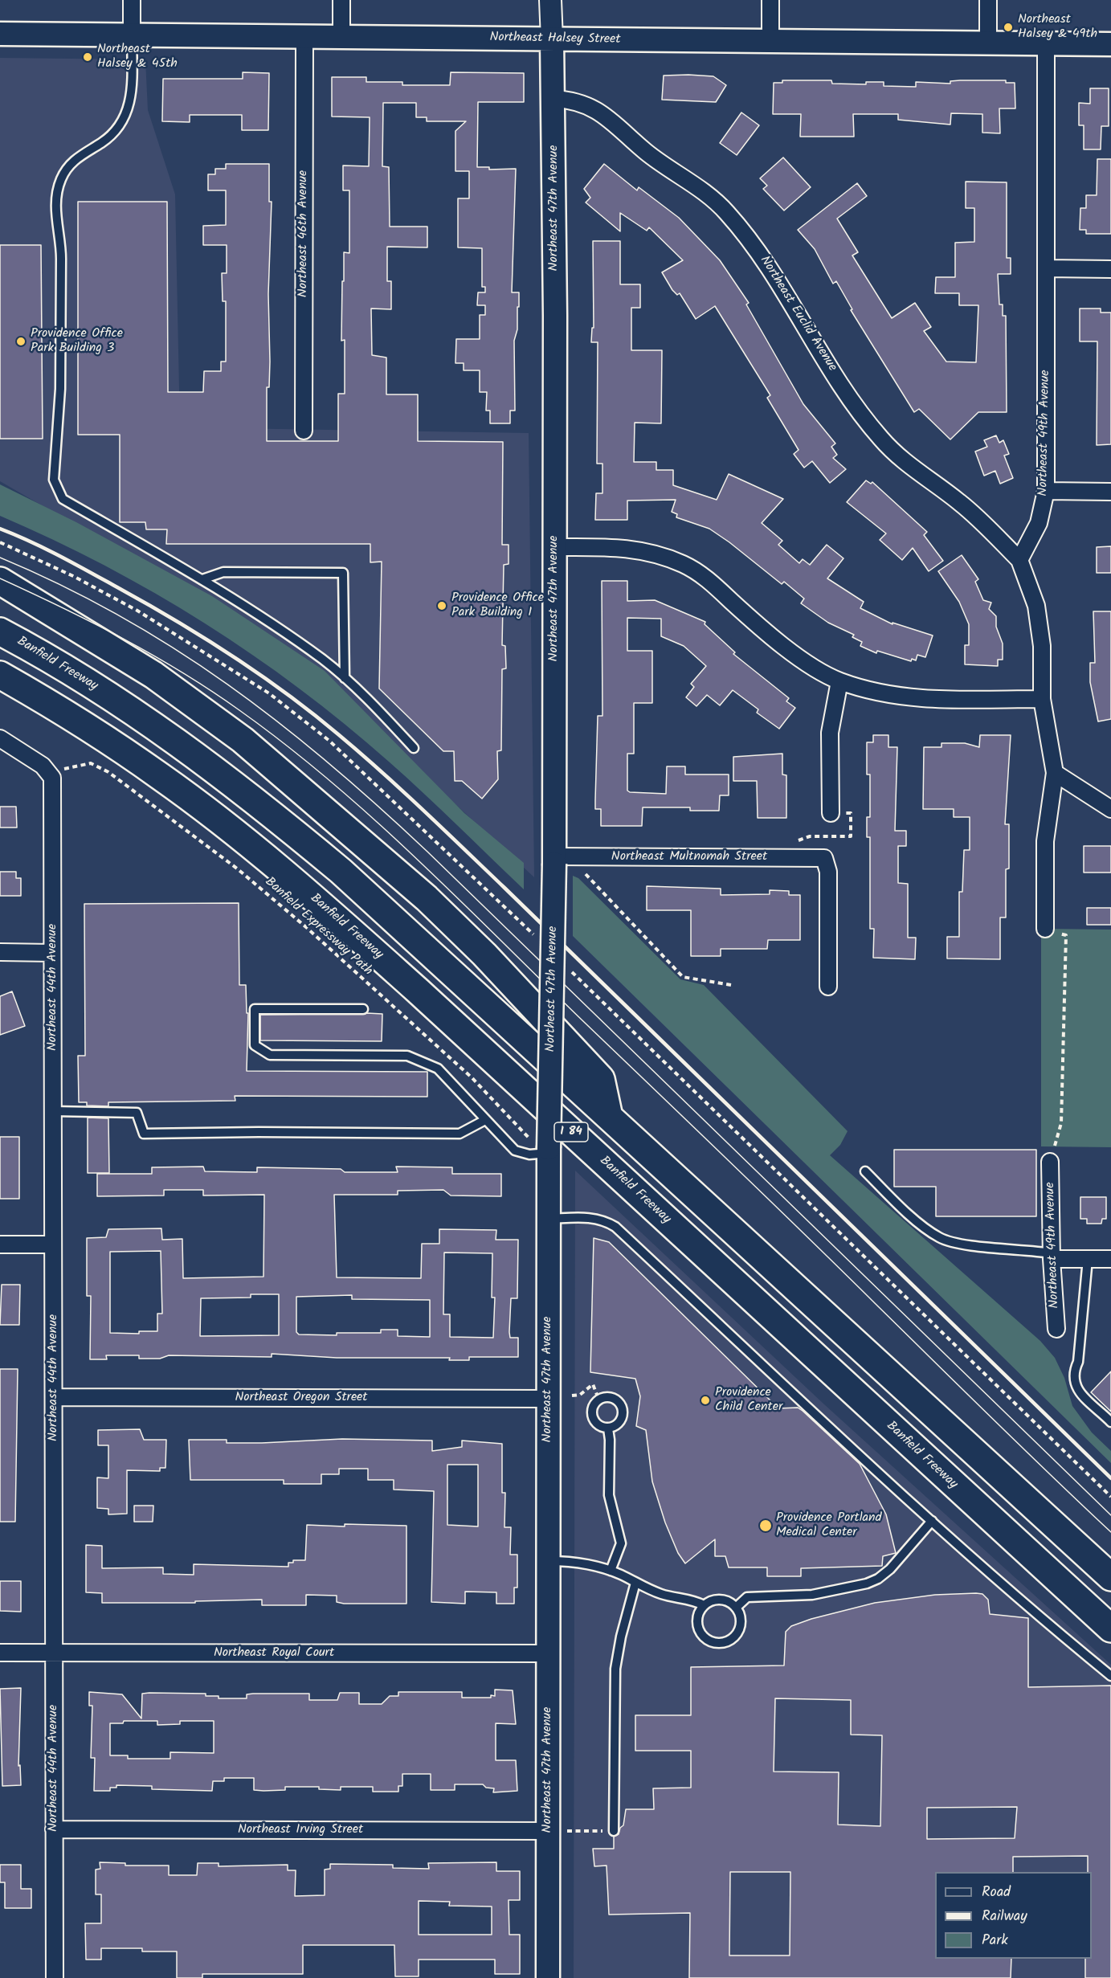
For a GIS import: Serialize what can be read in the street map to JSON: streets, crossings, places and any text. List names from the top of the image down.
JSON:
{
  "streets": {
    "highway": ["Banfield Freeway", "I 84"],
    "main road": ["Northeast Halsey Street", "Northeast 47th Avenue"],
    "street": [
      "Northeast 46th Avenue",
      "Northeast Euclid Avenue",
      "Northeast 49th Avenue",
      "Northeast Multnomah Street",
      "Northeast 44th Avenue",
      "Northeast Oregon Street",
      "Northeast Royal Court",
      "Northeast Irving Street"
    ],
    "path": ["Banfield Expressway Path"]
  },
  "crossings": [
    ["Northeast Halsey Street", "Northeast 47th Avenue"],
    ["Northeast Halsey Street", "Northeast 46th Avenue"],
    ["Northeast Halsey Street", "Northeast 49th Avenue"],
    ["Northeast 47th Avenue", "Northeast Euclid Avenue"],
    ["Northeast 47th Avenue", "Northeast Multnomah Street"],
    ["Northeast 47th Avenue", "Banfield Expressway Path"],
    ["Northeast 47th Avenue", "Northeast Oregon Street"],
    ["Northeast 47th Avenue", "Northeast Royal Court"],
    ["Northeast 47th Avenue", "Northeast Irving Street"],
    ["Northeast Euclid Avenue", "Northeast 49th Avenue"],
    ["Banfield Expressway Path", "Northeast 44th Avenue"],
    ["Northeast 44th Avenue", "Northeast Oregon Street"],
    ["Northeast 44th Avenue", "Northeast Royal Court"],
    ["Northeast 44th Avenue", "Northeast Irving Street"]
  ],
  "places": [
    "Northeast Halsey & 49th",
    "Northeast Halsey & 45th",
    "Providence Office Park Building 3",
    "Providence Office Park Building 1",
    "Providence Child Center",
    "Providence Portland Medical Center"
  ],
  "legend": ["Road", "Railway", "Park"]
}
